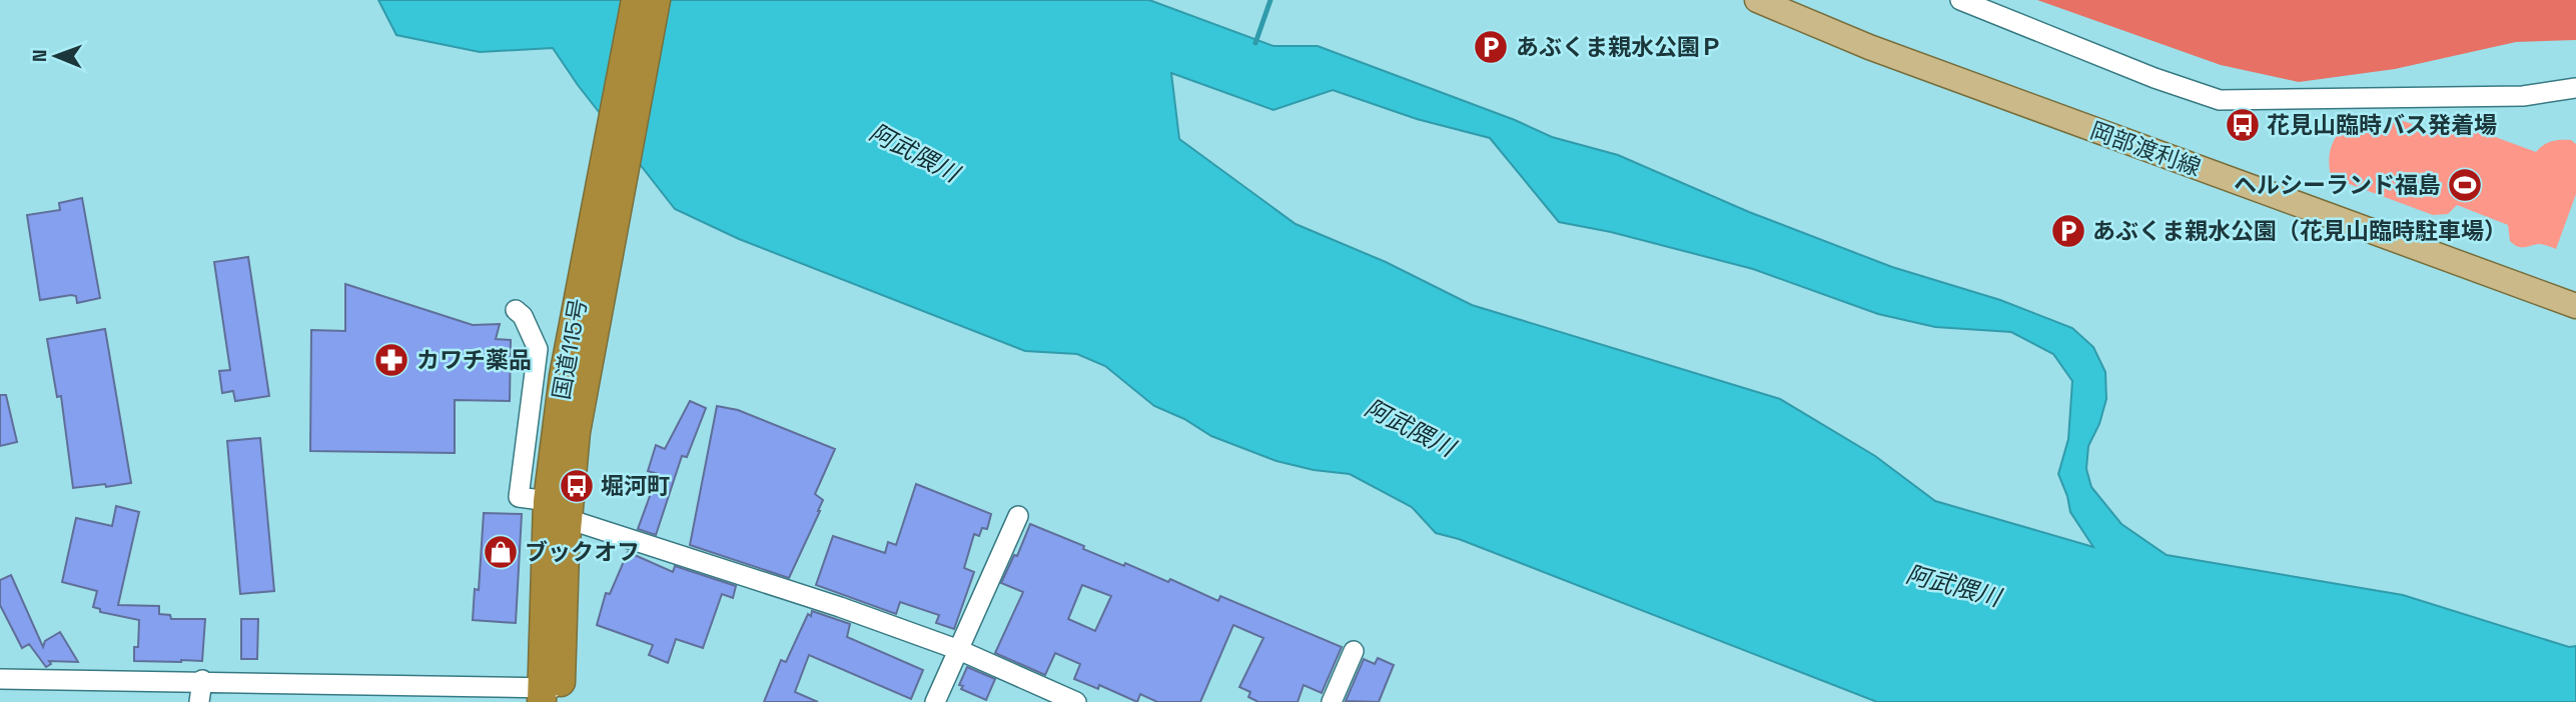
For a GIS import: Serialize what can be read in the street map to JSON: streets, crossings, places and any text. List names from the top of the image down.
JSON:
{
  "streets": {
    "highway": ["国道115号"],
    "main road": ["岡部渡利線"]
  },
  "water": ["阿武隈川"],
  "places": {
    "parking": ["あぶくま親水公園Ｐ", "あぶくま親水公園（花見山臨時駐車場）"],
    "bus stop": ["花見山臨時バス発着場", "堀河町"],
    "sports": ["ヘルシーランド福島"],
    "pharmacy": ["カワチ薬品"],
    "shop": ["ブックオフ"]
  },
  "north": "left"
}
